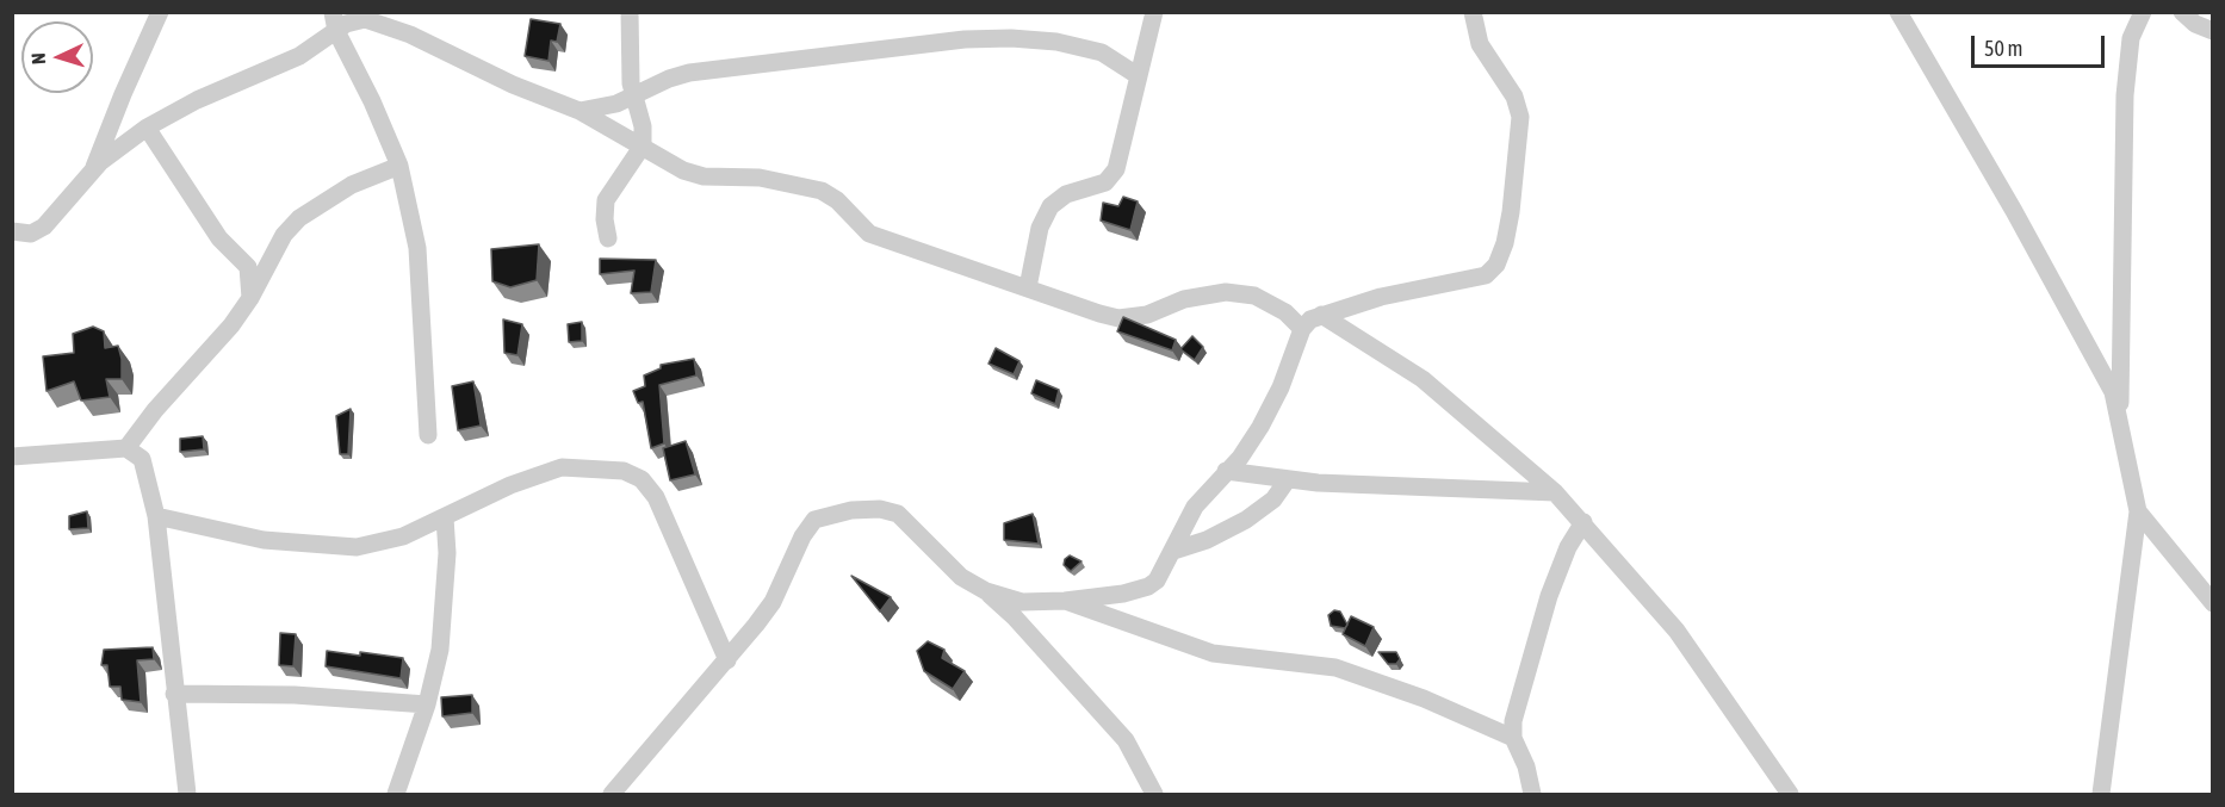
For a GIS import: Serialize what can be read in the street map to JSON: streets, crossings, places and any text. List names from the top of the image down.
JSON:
{
  "scale_bar": "50 m",
  "north": "left"
}
